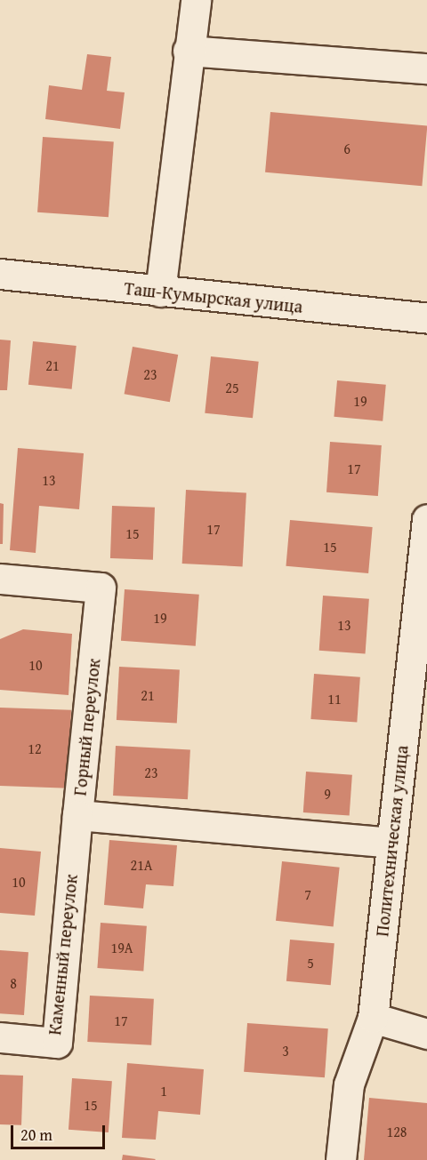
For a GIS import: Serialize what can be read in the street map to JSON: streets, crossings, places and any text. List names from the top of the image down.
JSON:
{
  "streets": {
    "street": [
      "Таш-Кумырская улица",
      "Горный переулок",
      "Политехническая улица",
      "Каменный переулок"
    ]
  },
  "crossings": [
    ["Горный переулок", "Политехническая улица"],
    ["Горный переулок", "Каменный переулок"]
  ],
  "house_numbers": [
    "6",
    "21",
    "23",
    "25",
    "19",
    "17",
    "13",
    "17",
    "15",
    "15",
    "19",
    "13",
    "10",
    "21",
    "11",
    "12",
    "23",
    "9",
    "21А",
    "10",
    "7",
    "19А",
    "5",
    "8",
    "17",
    "3",
    "1",
    "15",
    "128"
  ],
  "scale_bar": "20 m"
}
